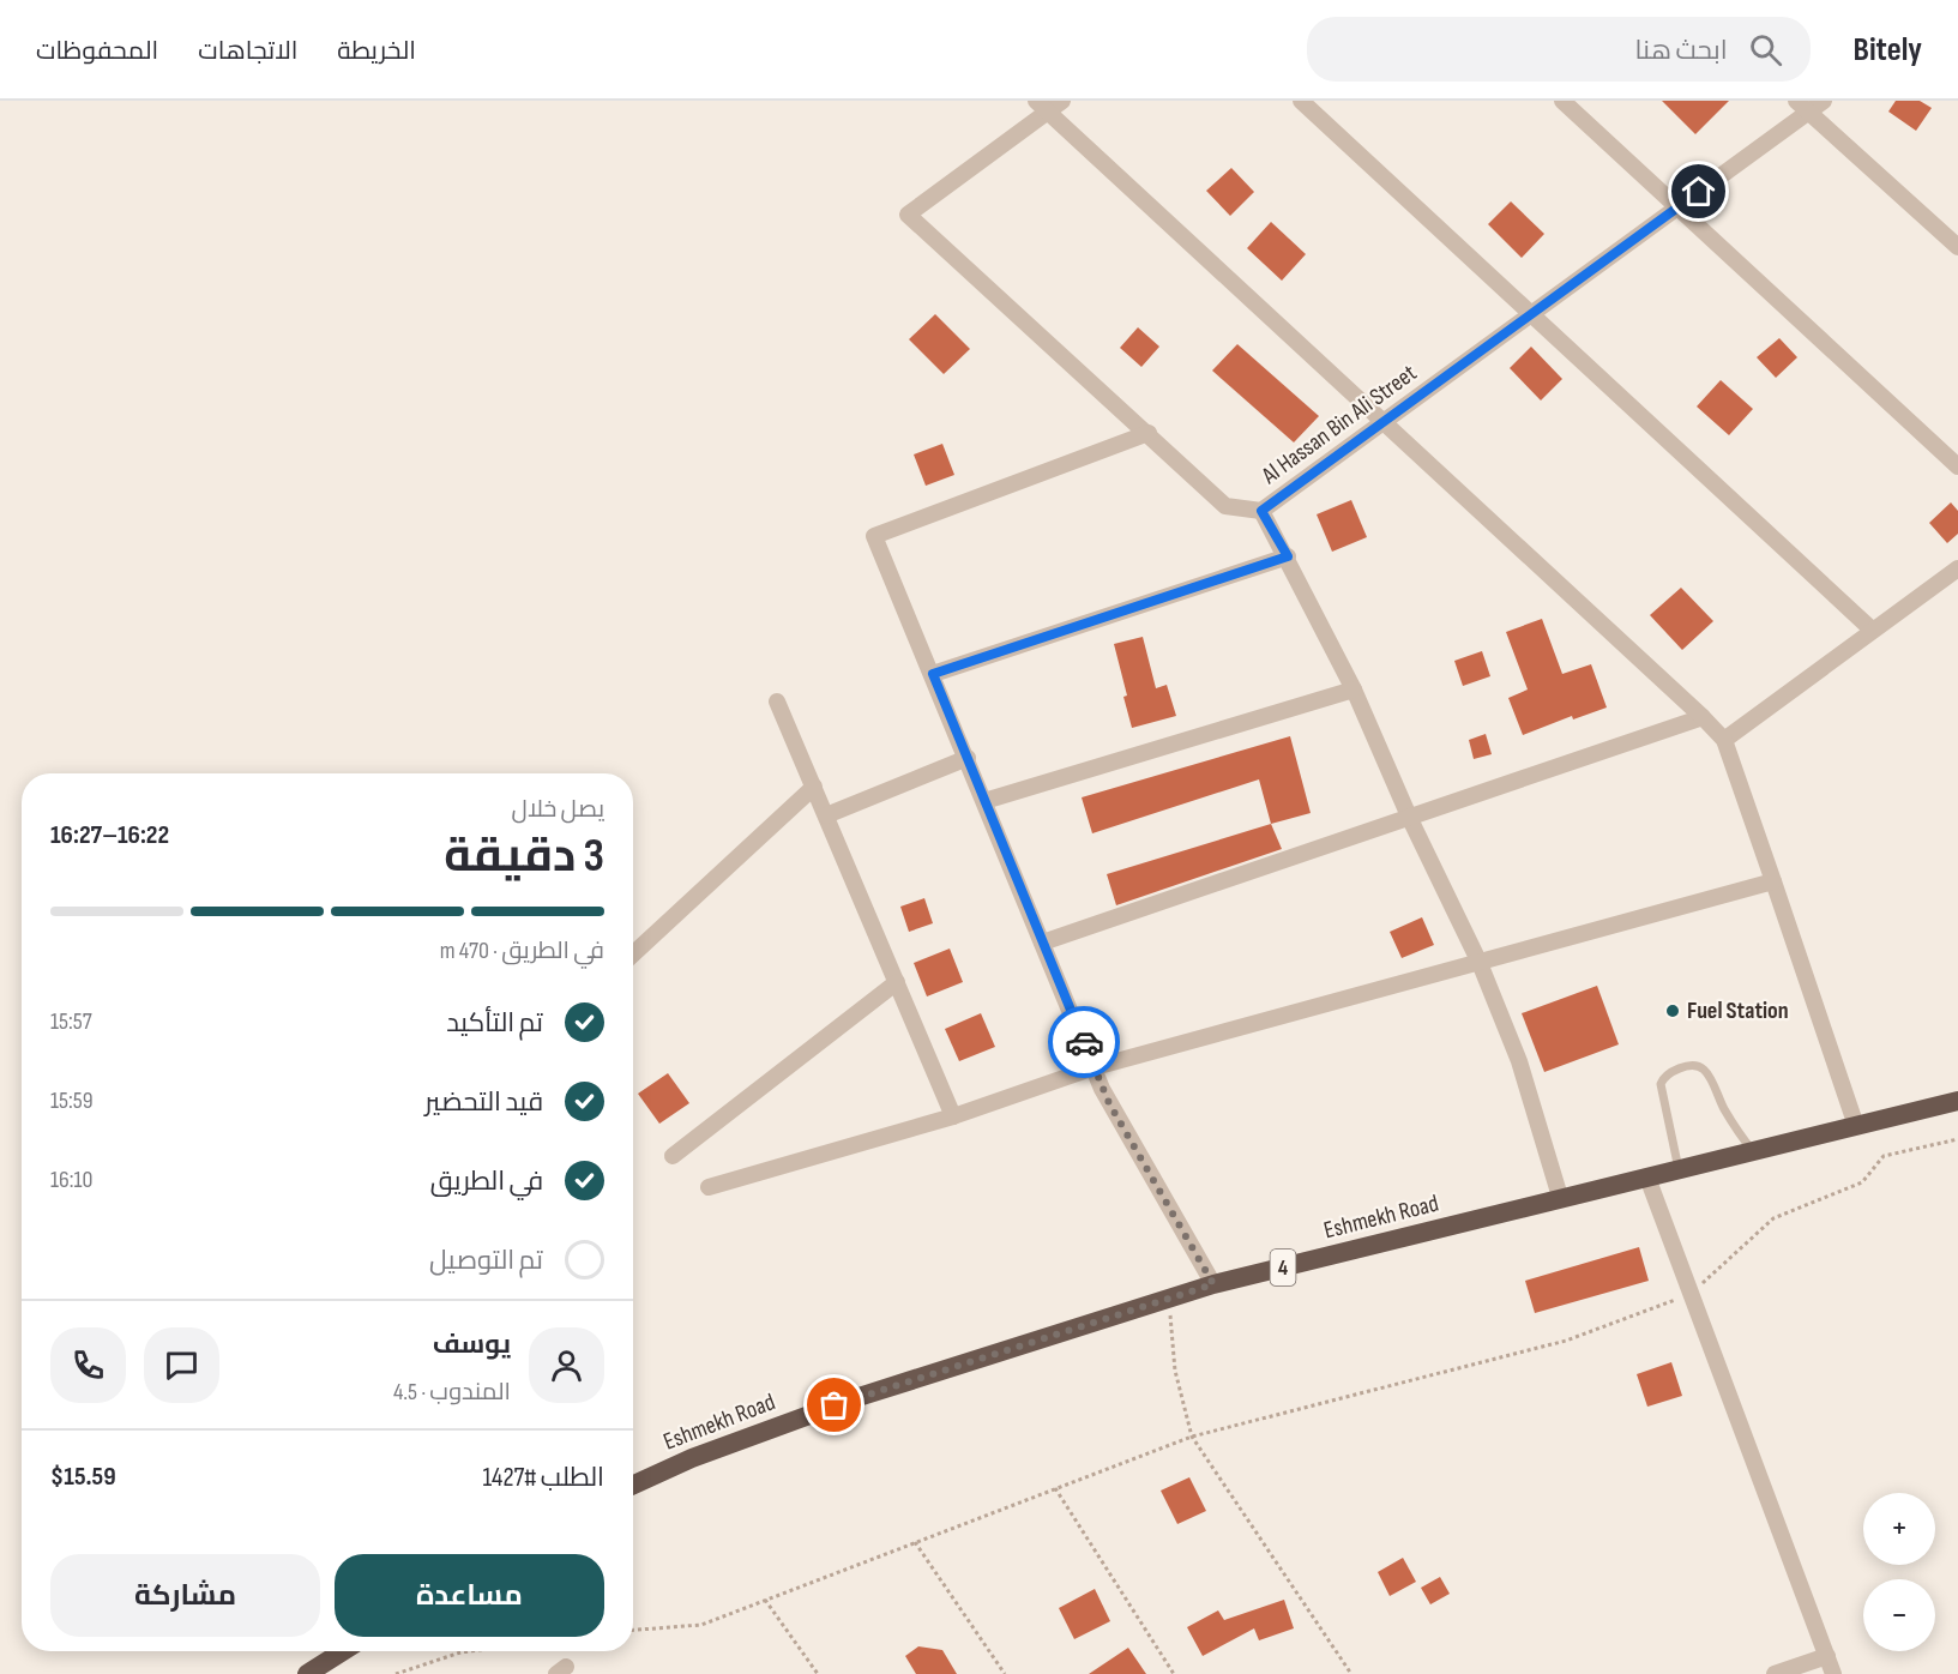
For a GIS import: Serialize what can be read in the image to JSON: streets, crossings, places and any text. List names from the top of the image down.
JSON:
{
  "streets": {
    "highway": ["Eshmekh Road", "4"],
    "street": ["Al Hassan Bin Ali Street"]
  },
  "places": ["Fuel Station"],
  "page": {
    "header": "Bitely",
    "search": "ابحث هنا",
    "nav": ["الخريطة", "الاتجاهات", "المحفوظات"],
    "heading": ["3 دقيقة", "يصل خلال", "16:22–16:27"],
    "panel": [
      "يوسف",
      "المندوب · 4.5",
      "الطلب #1427",
      "$15.59"
    ],
    "bar": "في الطريق · 470 m",
    "list": [
      ["تم التأكيد", "15:57"],
      ["قيد التحضير", "15:59"],
      ["في الطريق", "16:10"],
      "تم التوصيل"
    ],
    "map_buttons": ["+", "−"],
    "buttons": ["مساعدة", "مشاركة"]
  }
}
